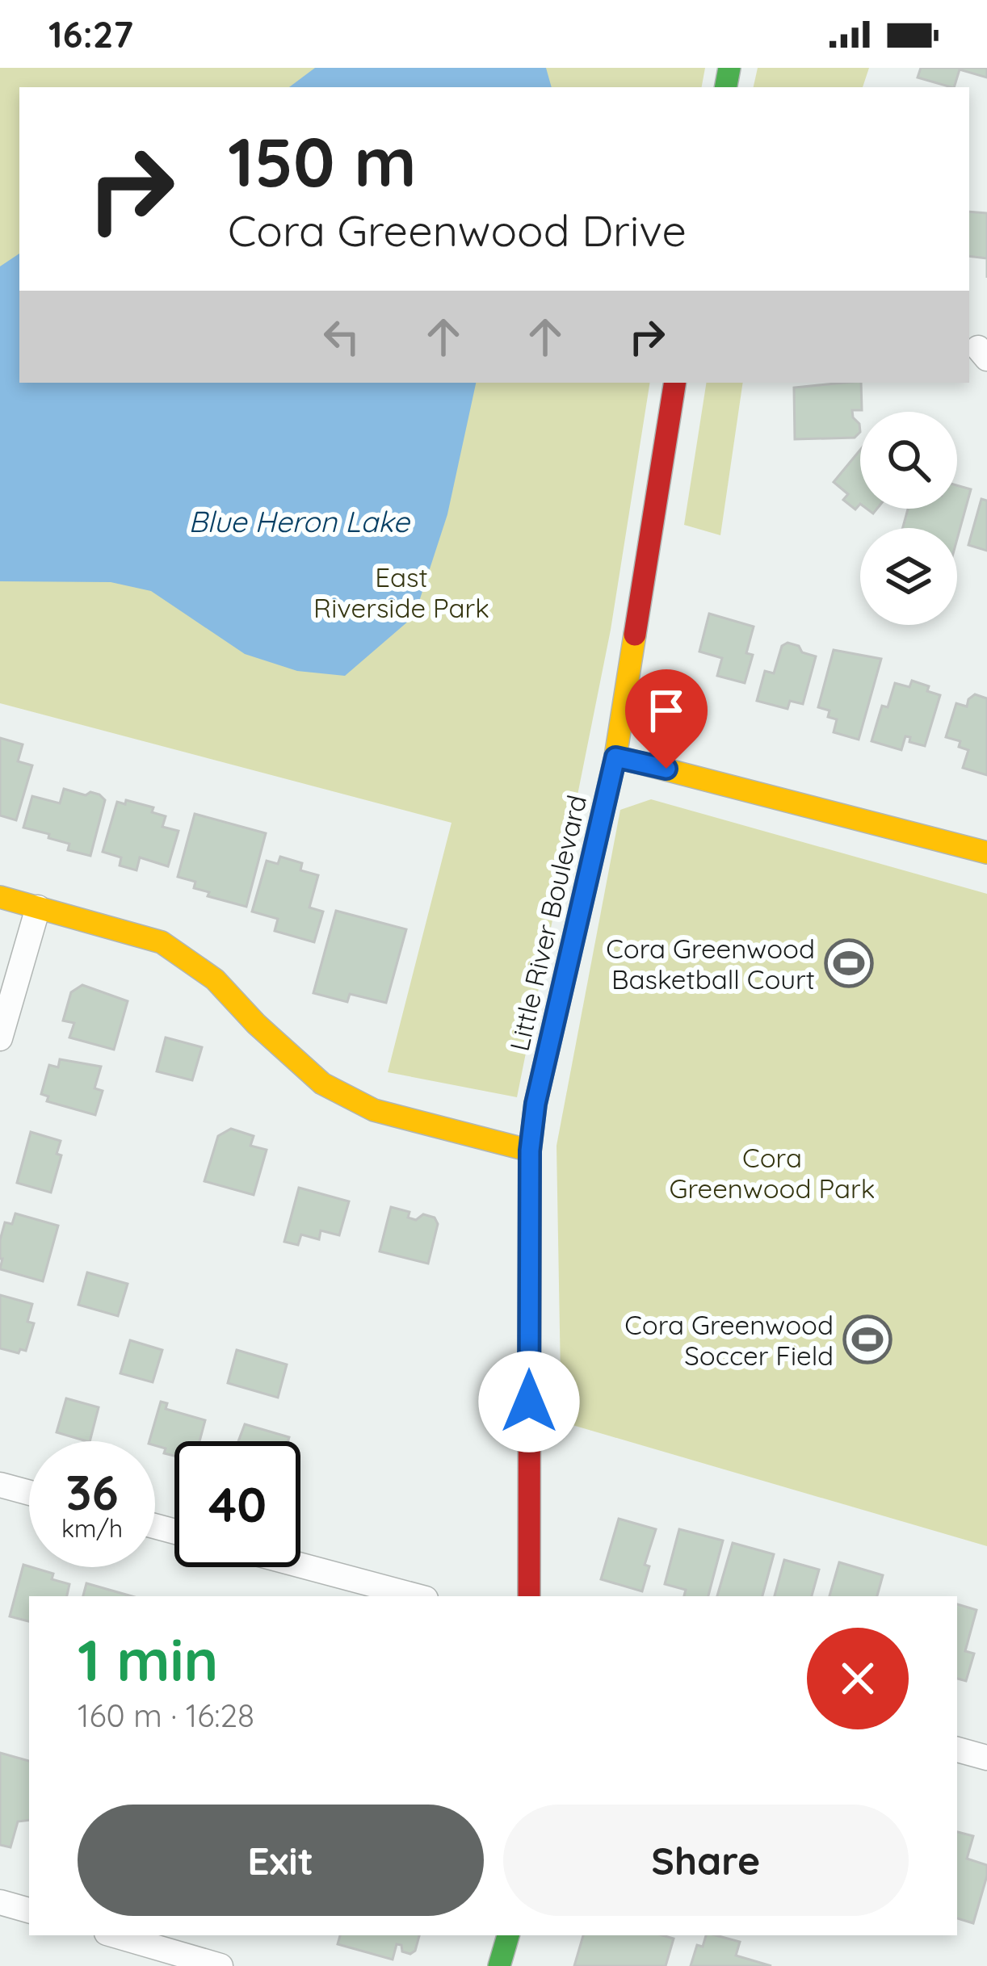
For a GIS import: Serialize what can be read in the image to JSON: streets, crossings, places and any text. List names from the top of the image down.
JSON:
{
  "streets": {
    "street": ["Little River Boulevard"]
  },
  "water": ["Blue Heron Lake"],
  "parks": ["East Riverside Park", "Cora Greenwood Park"],
  "places": {
    "sports": ["Cora Greenwood Basketball Court", "Cora Greenwood Soccer Field"]
  },
  "page": {
    "status": "16:27",
    "turn": ["150 m", "Cora Greenwood Drive"],
    "speed": "36 km/h",
    "limit": "40",
    "heading": ["1 min", "160 m · 16:28"],
    "buttons": ["Exit", "Share"]
  }
}
